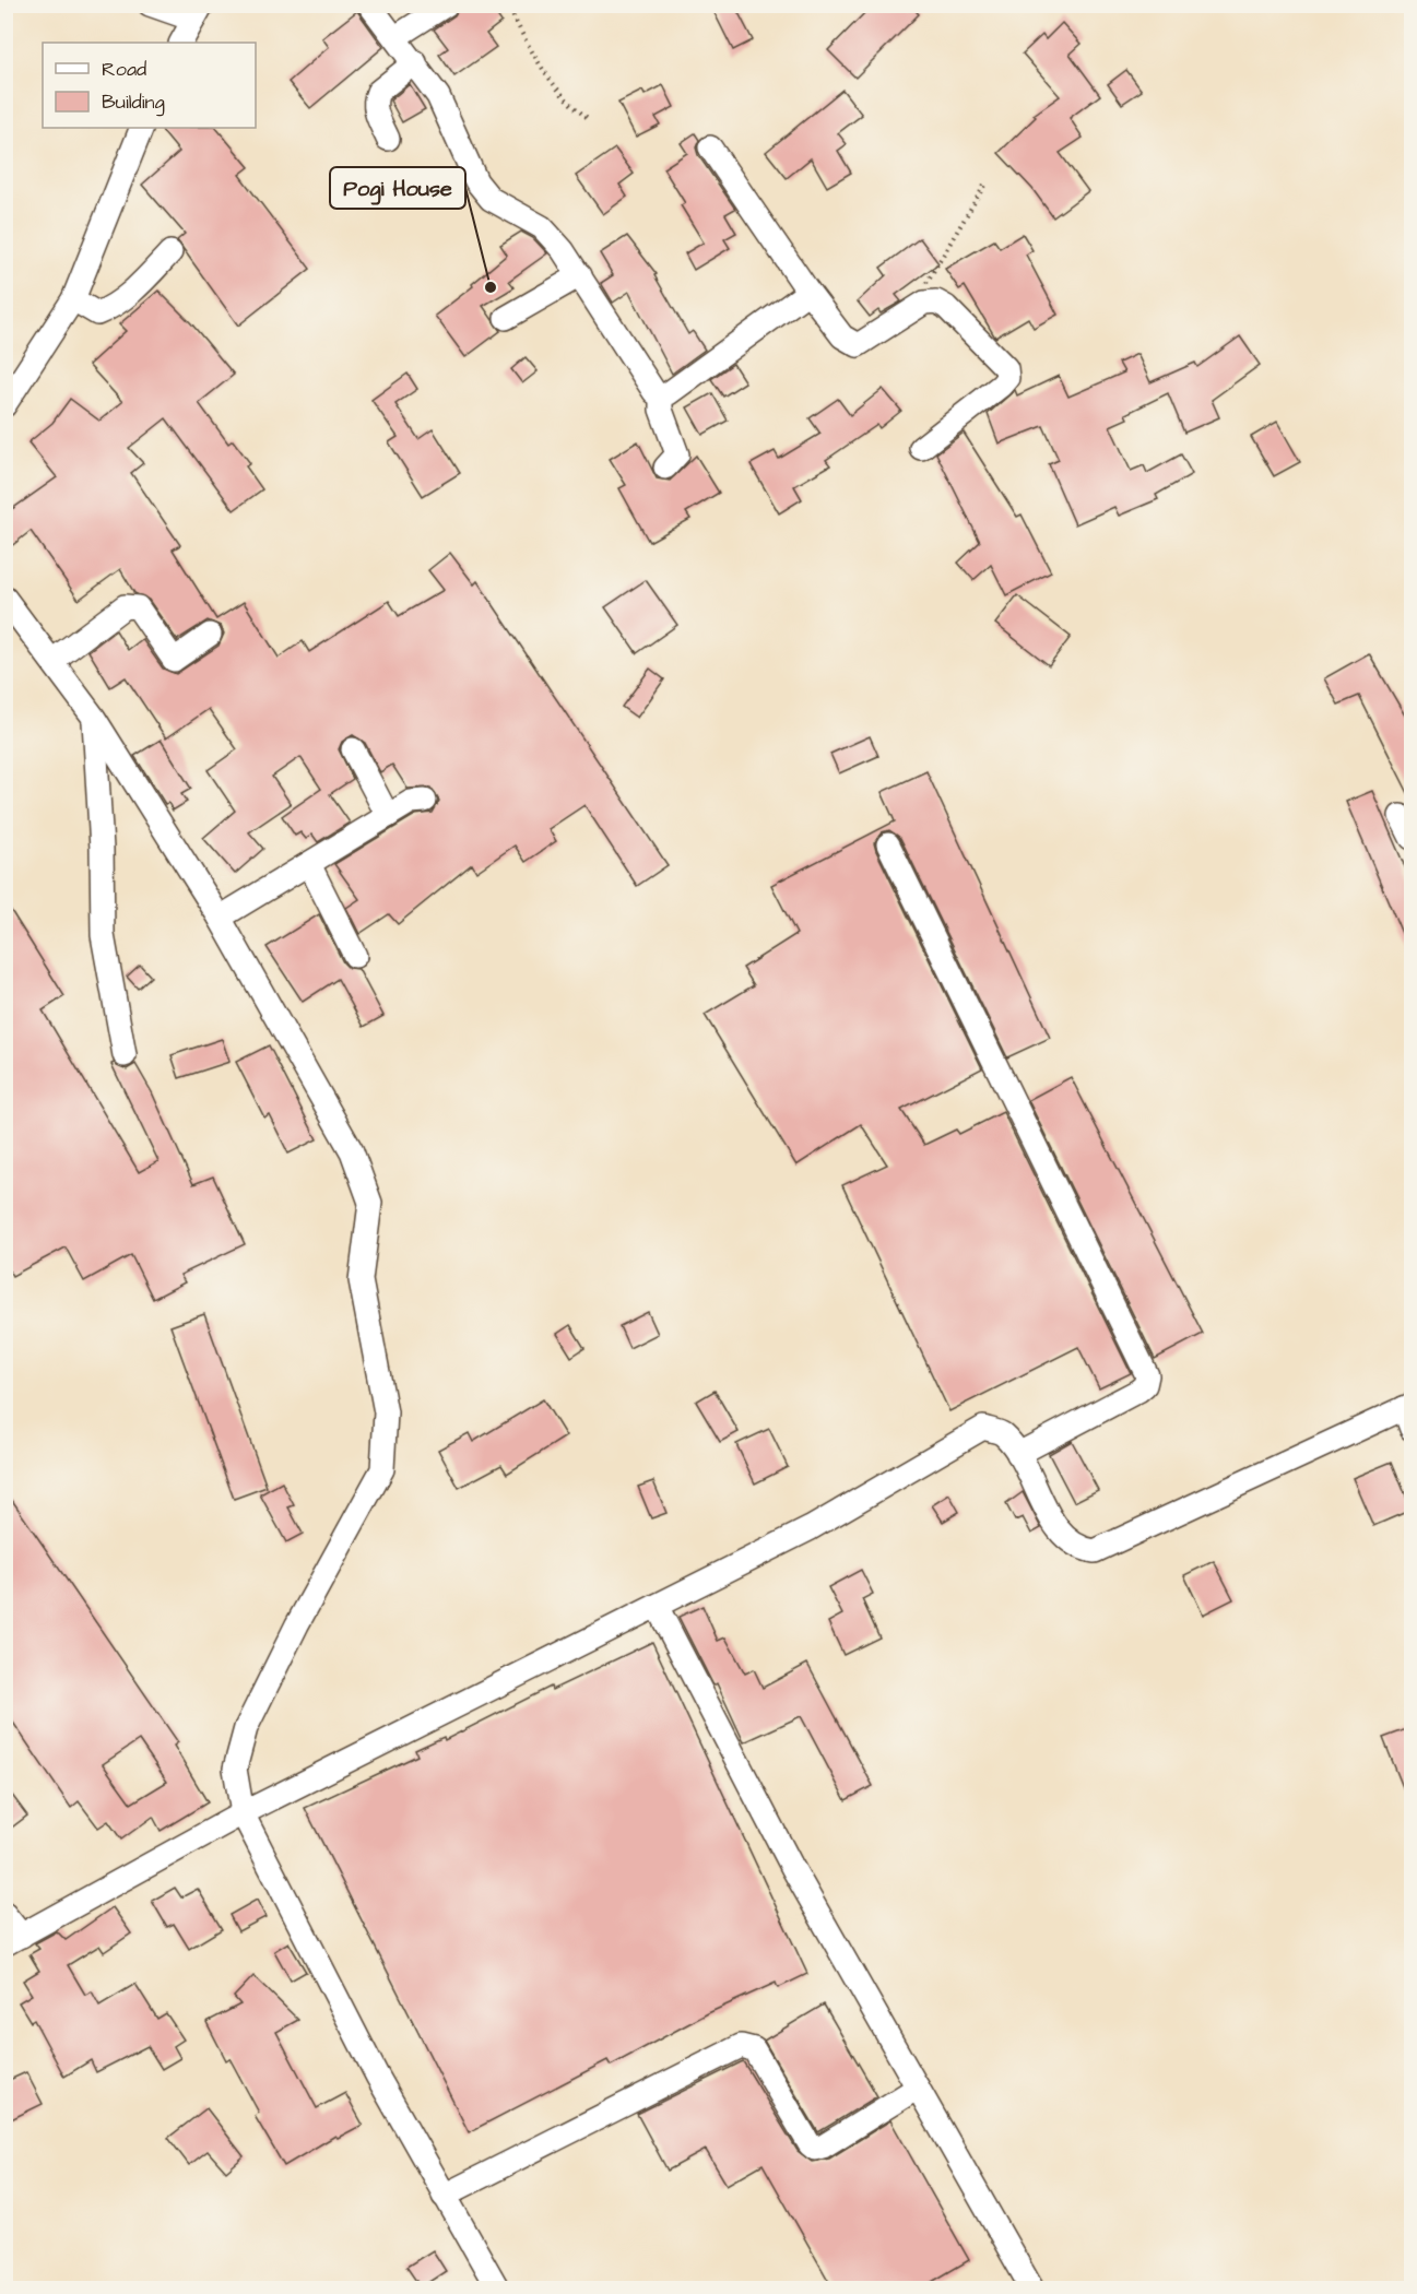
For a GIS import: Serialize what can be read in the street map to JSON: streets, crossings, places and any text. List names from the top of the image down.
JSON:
{
  "places": ["Pogi House"],
  "legend": ["Road", "Building"]
}
